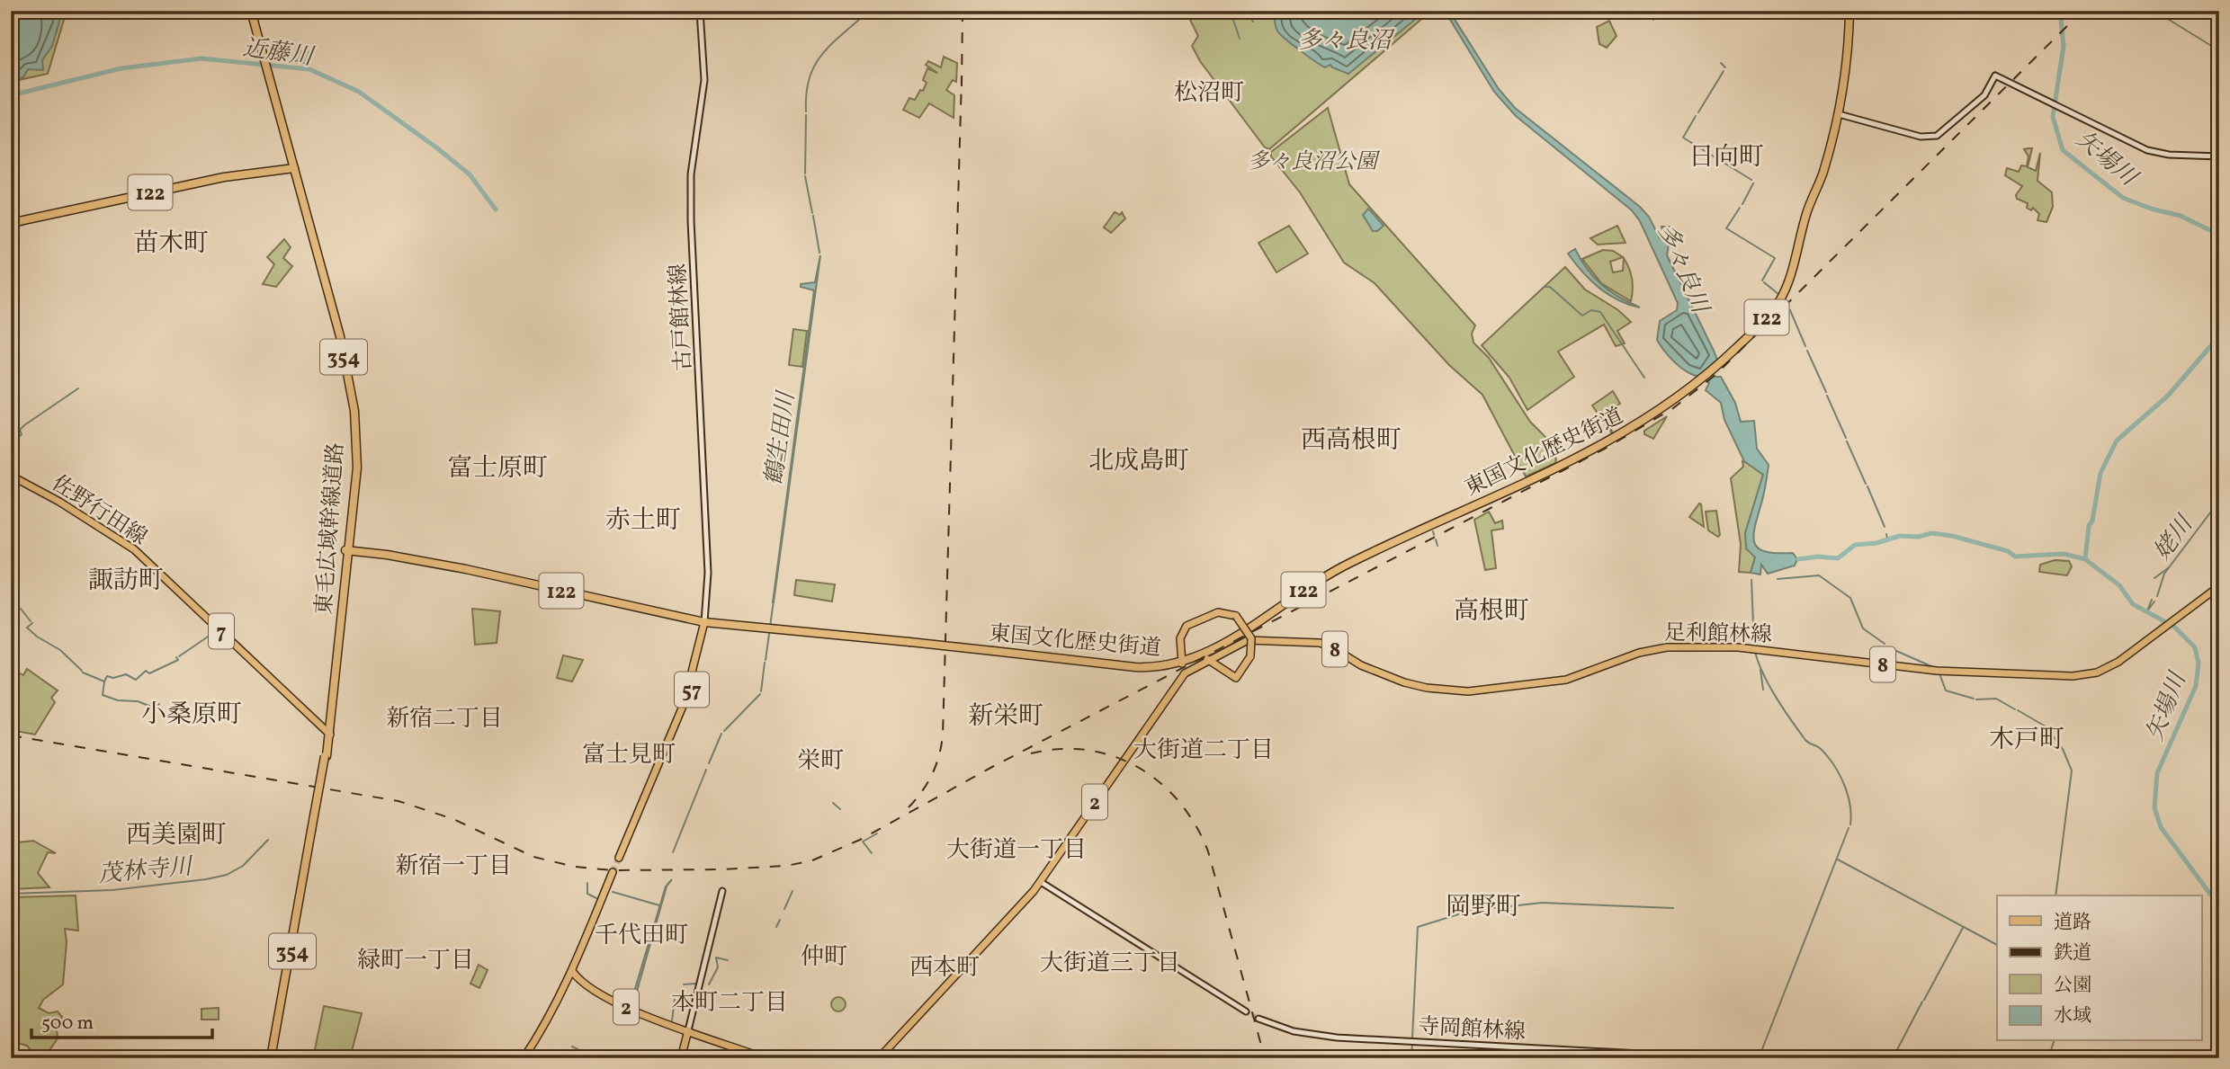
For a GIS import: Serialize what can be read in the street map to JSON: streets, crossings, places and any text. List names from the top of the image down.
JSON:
{
  "streets": {
    "highway": [
      "122",
      "354",
      "東国文化歴史街道",
      "東毛広域幹線道路"
    ],
    "main road": [
      "古戸館林線",
      "佐野行田線",
      "7",
      "足利館林線",
      "8",
      "57",
      "2",
      "寺岡館林線"
    ]
  },
  "crossings": [
    ["122", "東毛広域幹線道路"],
    ["古戸館林線", "東国文化歴史街道"],
    ["古戸館林線", "57"],
    ["東国文化歴史街道", "東毛広域幹線道路"],
    ["東国文化歴史街道", "57"],
    ["佐野行田線", "東毛広域幹線道路"],
    ["足利館林線", "2"]
  ],
  "districts": [
    "松沼町",
    "日向町",
    "苗木町",
    "西高根町",
    "北成島町",
    "富士原町",
    "赤土町",
    "諏訪町",
    "高根町",
    "小桑原町",
    "新栄町",
    "新宿二丁目",
    "木戸町",
    "大街道二丁目",
    "富士見町",
    "栄町",
    "西美園町",
    "大街道一丁目",
    "新宿一丁目",
    "岡野町",
    "千代田町",
    "仲町",
    "緑町一丁目",
    "大街道三丁目",
    "西本町",
    "本町二丁目"
  ],
  "water": [
    "多々良沼",
    "近藤川",
    "矢場川",
    "多々良川",
    "鶴生田川",
    "姥川",
    "茂林寺川"
  ],
  "parks": ["多々良沼公園"],
  "legend": [
    "道路",
    "鉄道",
    "公園",
    "水域"
  ],
  "scale_bar": "500 m"
}
